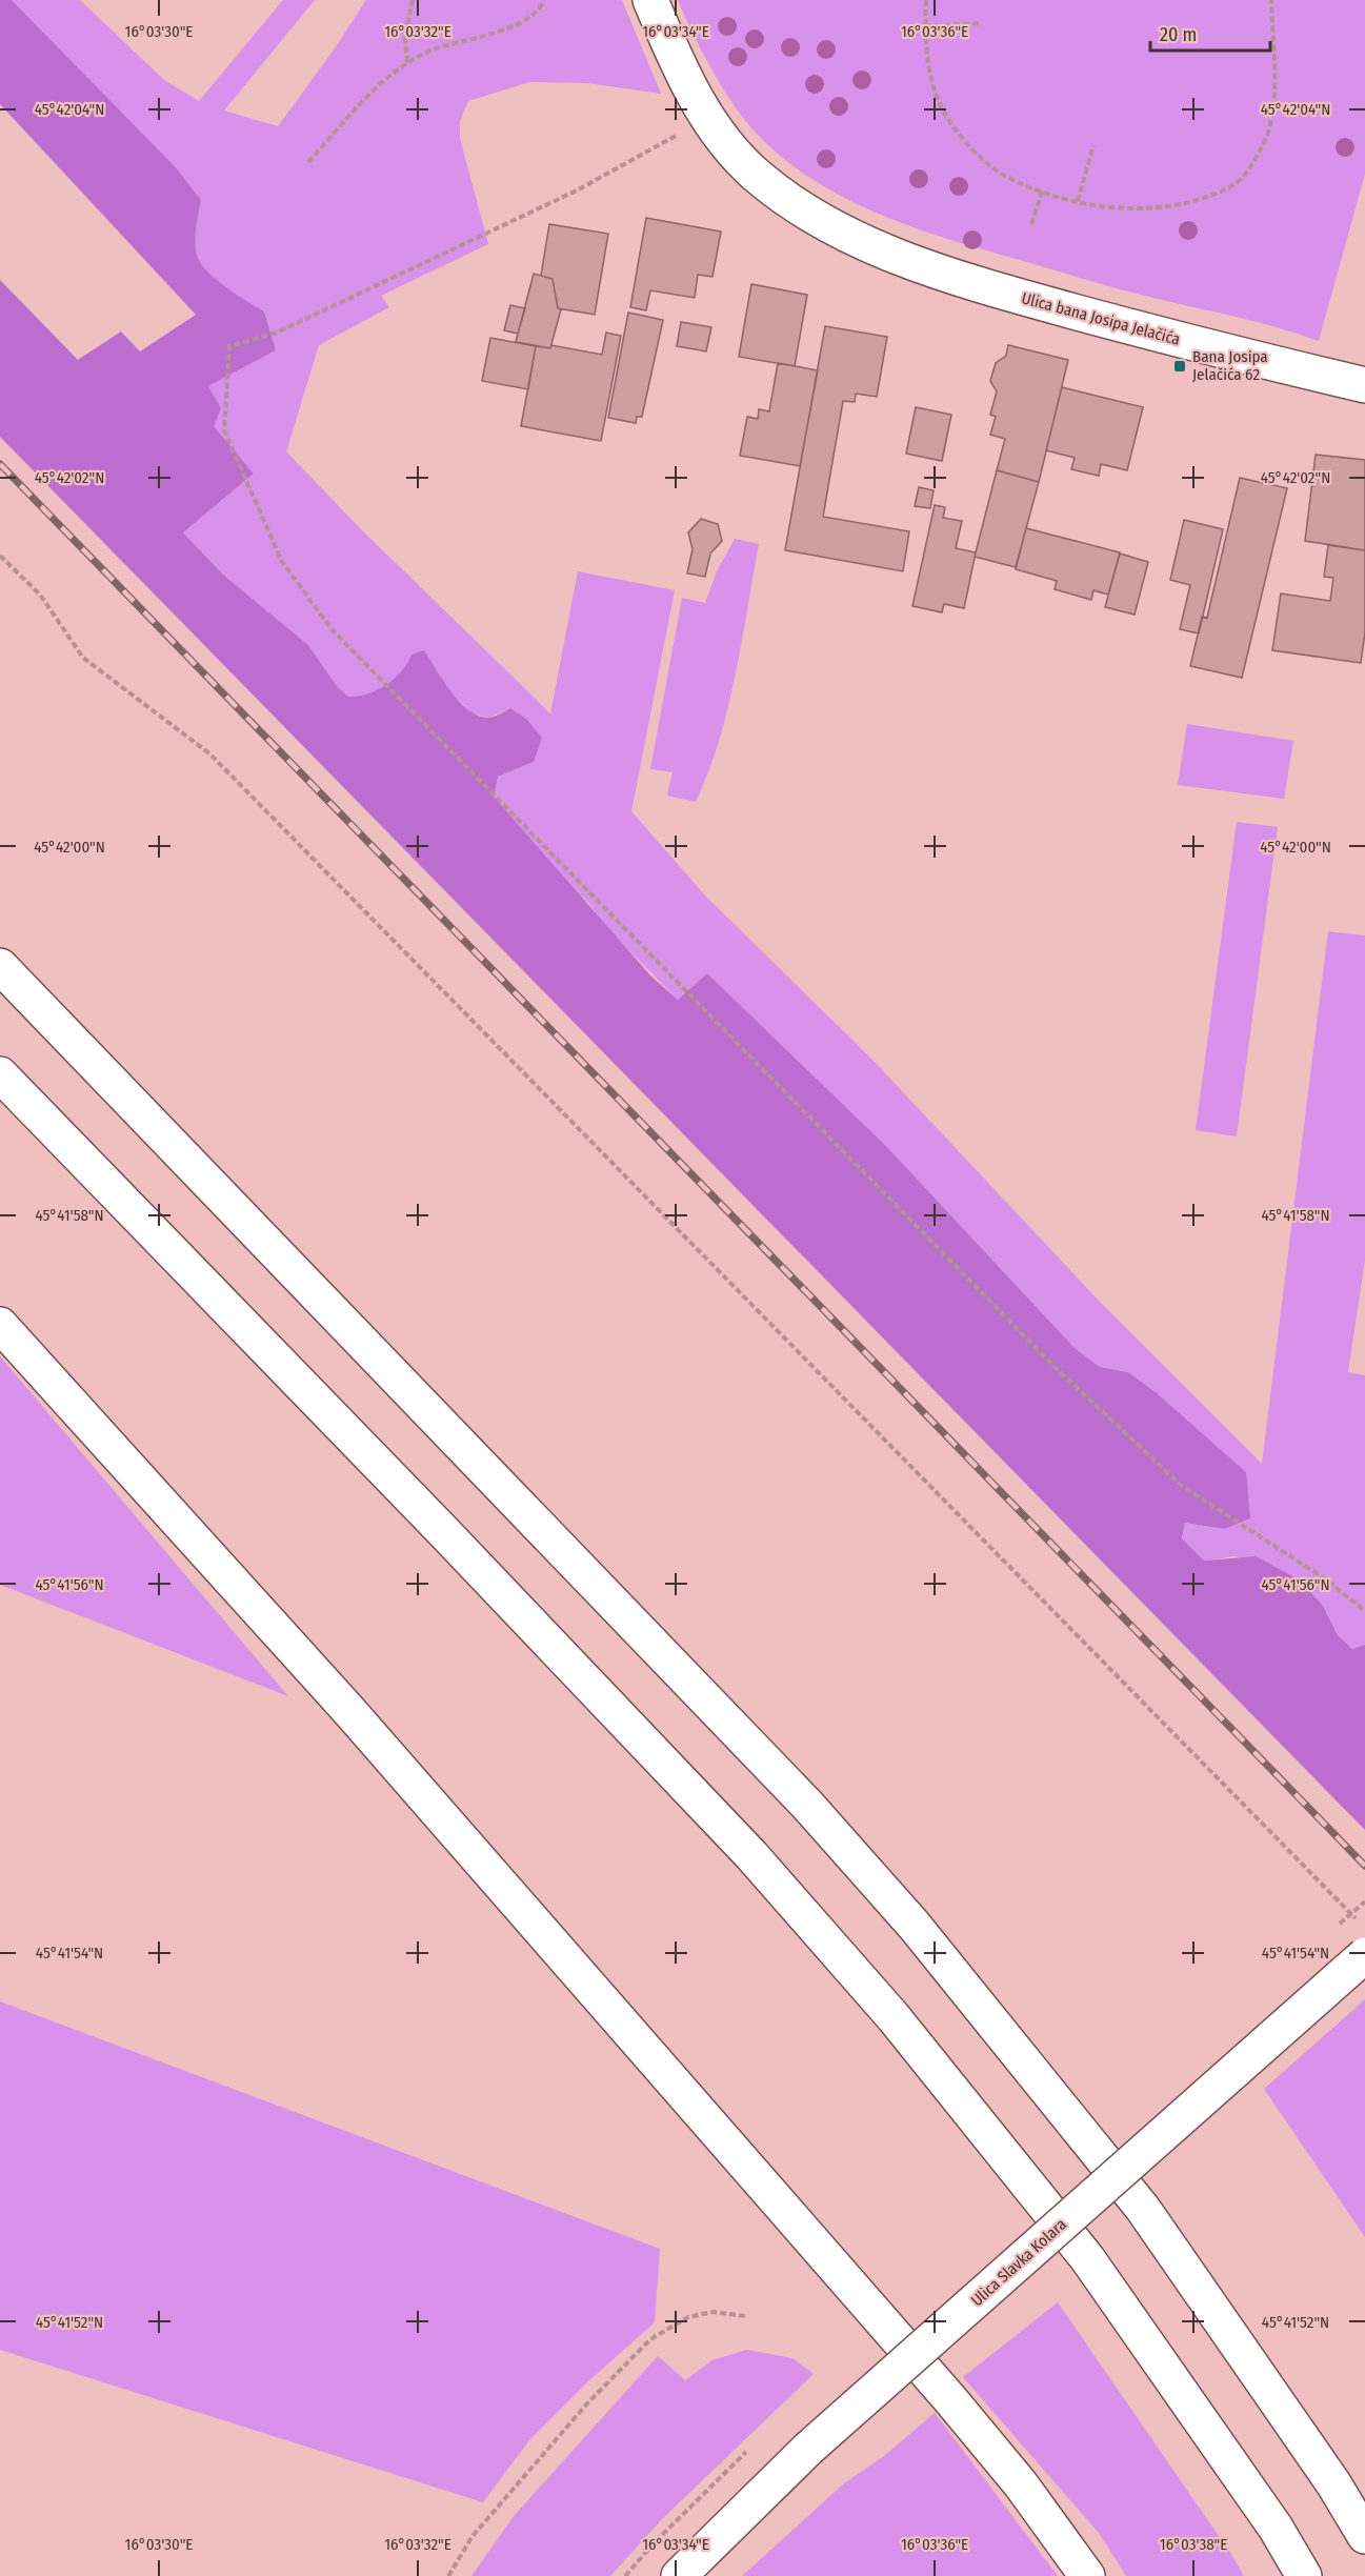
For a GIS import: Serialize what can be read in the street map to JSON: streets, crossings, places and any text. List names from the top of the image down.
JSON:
{
  "streets": {
    "main road": ["Ulica bana Josipa Jelačića", "Ulica Slavka Kolara"]
  },
  "places": {
    "transit": ["Bana Josipa Jelačića 62"]
  },
  "scale_bar": "20 m",
  "coordinates": [
    "16°03'30\"E",
    "16°03'32\"E",
    "16°03'34\"E",
    "16°03'36\"E",
    "45°42'04\"N",
    "45°42'02\"N",
    "45°42'00\"N",
    "45°41'58\"N",
    "45°41'56\"N",
    "45°41'54\"N",
    "45°41'52\"N",
    "16°03'38\"E"
  ]
}
